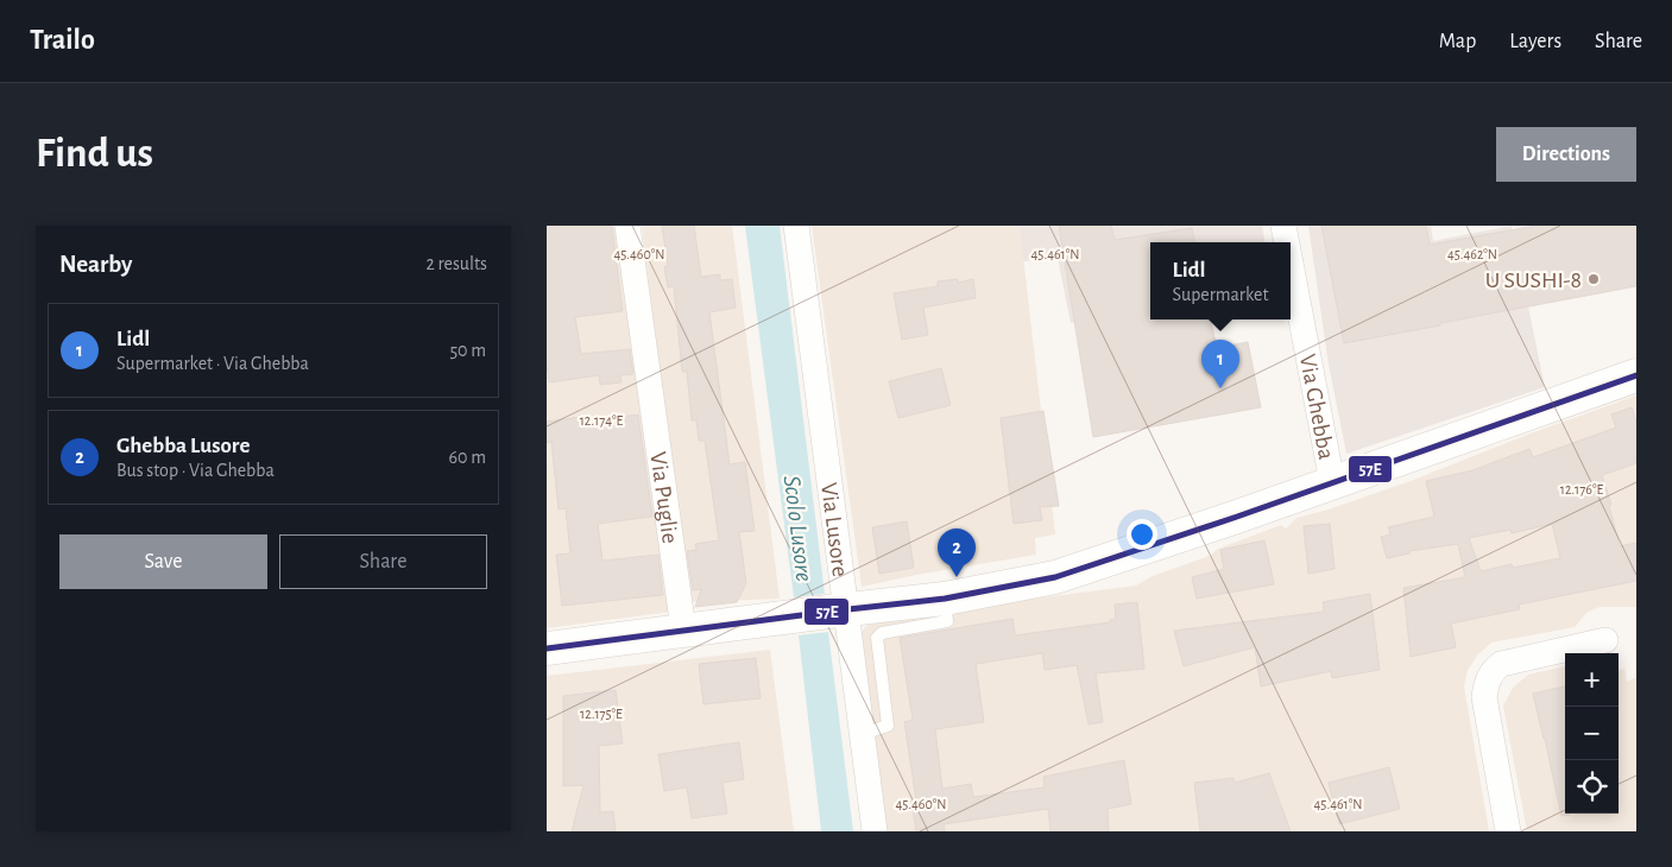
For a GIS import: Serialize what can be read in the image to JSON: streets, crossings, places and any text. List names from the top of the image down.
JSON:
{
  "streets": {
    "street": ["Via Ghebba", "Via Puglie", "Via Lusore"]
  },
  "crossings": [
    ["Via Ghebba", "Via Puglie"],
    ["Via Ghebba", "Via Lusore"]
  ],
  "water": ["Scolo Lusore"],
  "places": ["U SUSHI-8"],
  "lines": ["transit line 57E"],
  "page": {
    "header": "Trailo",
    "nav": ["Map", "Layers", "Share"],
    "buttons": [
      "Directions",
      ["Save", "Share"]
    ],
    "title": "Find us",
    "heading": ["Nearby", "2 results"],
    "popup": ["Lidl", "Supermarket"],
    "list": [
      {
        "mark": "1",
        "name": "Lidl",
        "note": "Supermarket · Via Ghebba",
        "value": "50 m"
      },
      {
        "mark": "2",
        "name": "Ghebba Lusore",
        "note": "Bus stop · Via Ghebba",
        "value": "60 m"
      }
    ],
    "pins": ["1", "2"],
    "map_buttons": ["+", "−"]
  },
  "coordinates": [
    "45.460°N",
    "45.461°N",
    "45.462°N",
    "12.174°E",
    "12.176°E",
    "12.175°E"
  ]
}
